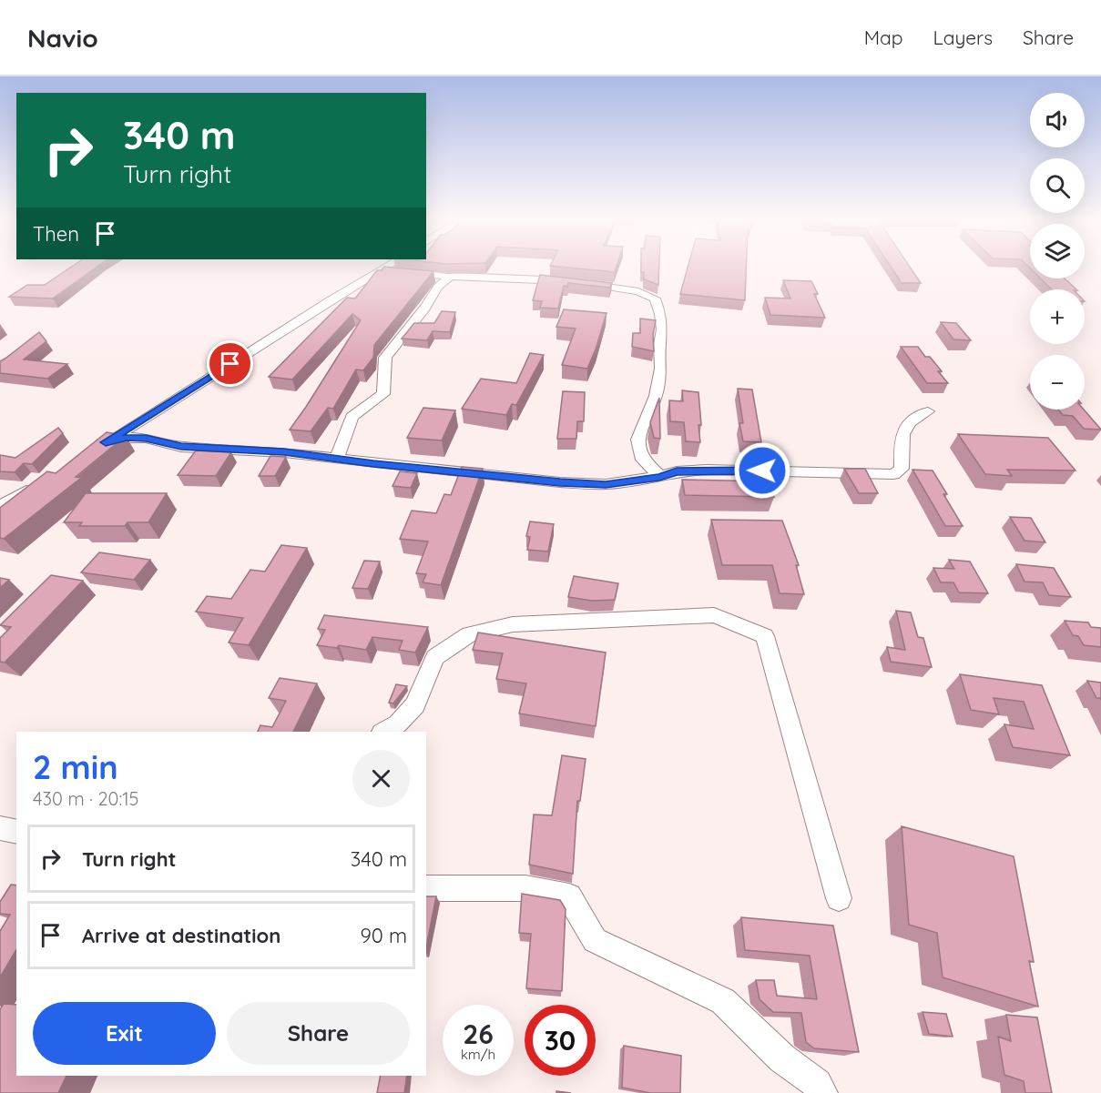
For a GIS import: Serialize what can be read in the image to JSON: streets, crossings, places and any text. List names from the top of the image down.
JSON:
{
  "page": {
    "header": "Navio",
    "nav": ["Map", "Layers", "Share"],
    "map_buttons": ["+", "−"],
    "turn": ["340 m", "Turn right"],
    "then": "Then",
    "heading": ["2 min", "430 m · 20:15"],
    "list": [
      {
        "name": "Turn right",
        "value": "340 m"
      },
      {
        "name": "Arrive at destination",
        "value": "90 m"
      }
    ],
    "buttons": ["Exit", "Share"],
    "speed": "26 km/h",
    "limit": "30"
  }
}
